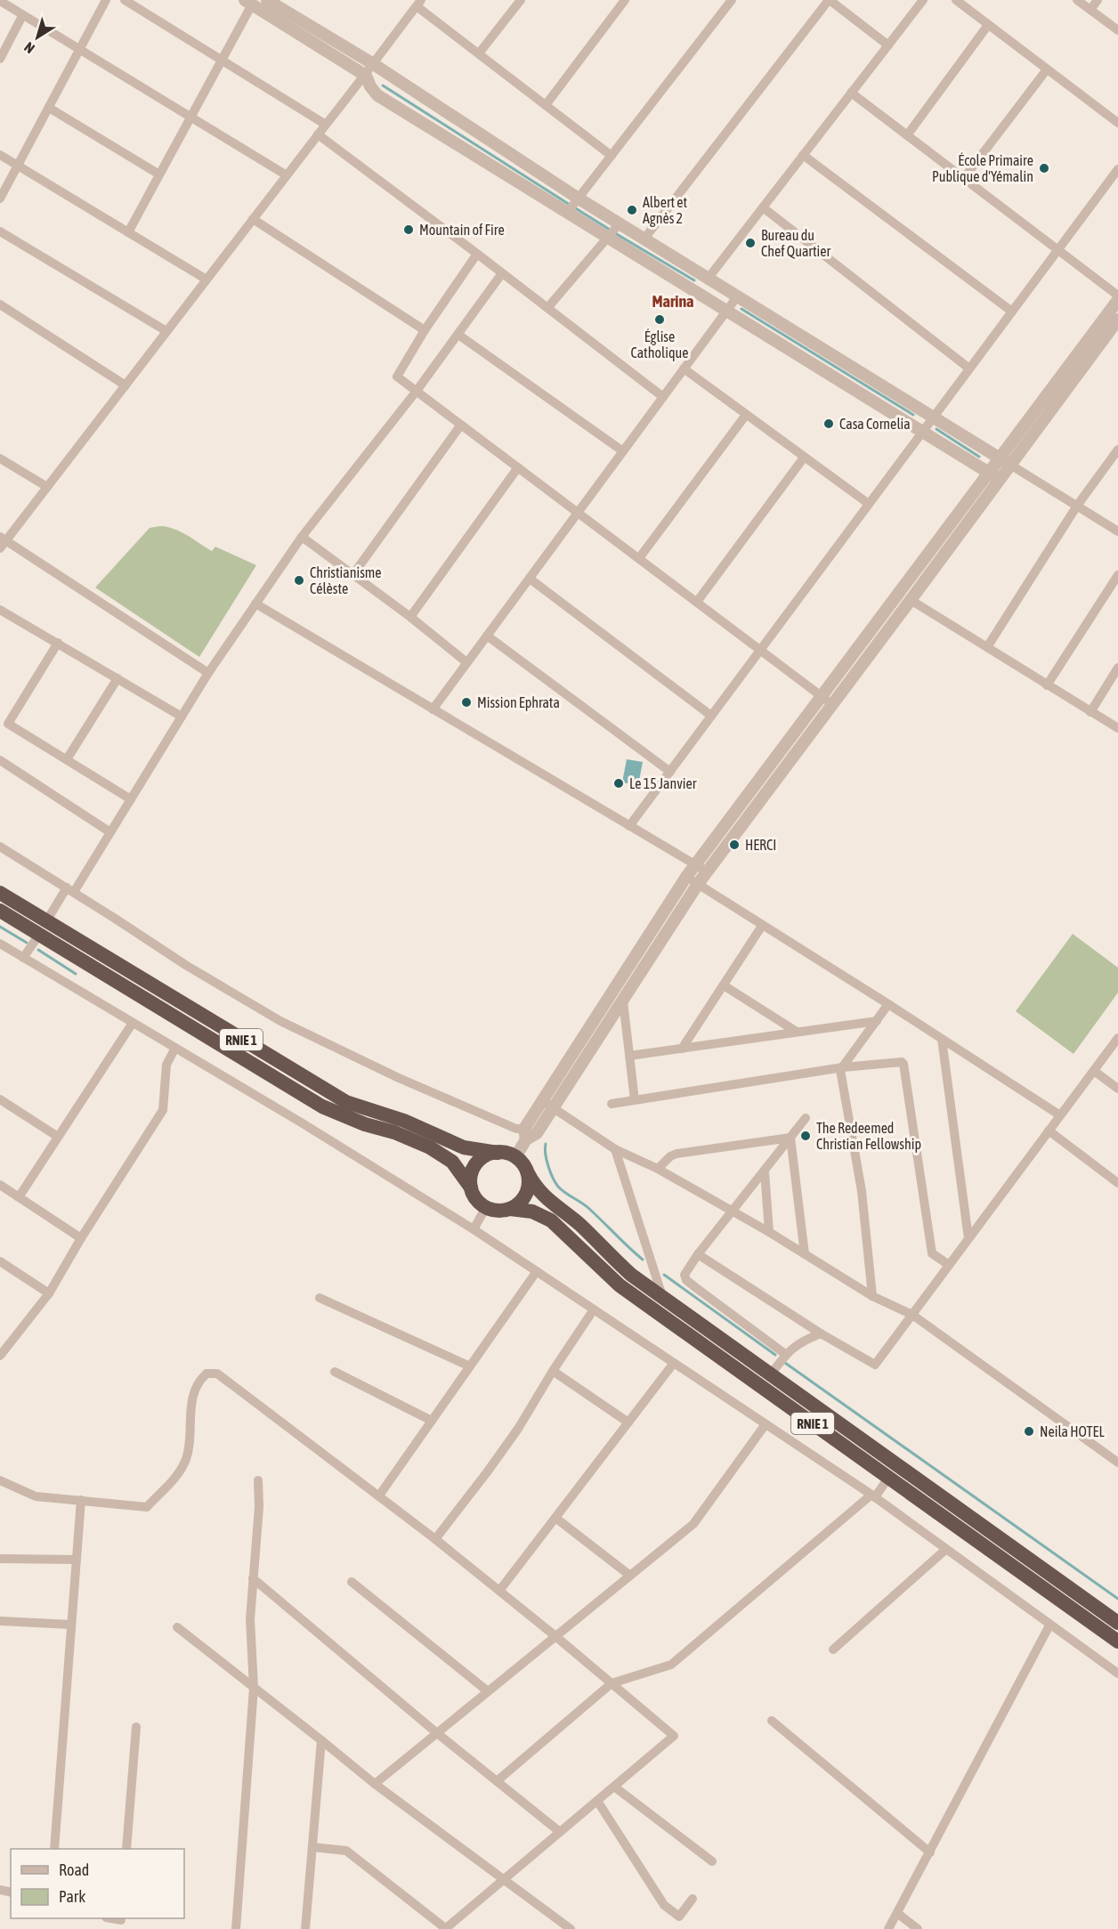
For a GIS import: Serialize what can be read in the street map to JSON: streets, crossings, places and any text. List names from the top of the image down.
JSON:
{
  "streets": {
    "highway": ["RNIE 1"]
  },
  "districts": ["Marina"],
  "places": [
    "École Primaire Publique d'Yémalin",
    "Albert et Agnès 2",
    "Mountain of Fire",
    "Bureau du Chef Quartier",
    "Église Catholique",
    "Casa Cornelia",
    "Christianisme Célèste",
    "Mission Ephrata",
    "Le 15 Janvier",
    "HERCI",
    "The Redeemed Christian Fellowship",
    "Neila HOTEL"
  ],
  "legend": ["Road", "Park"],
  "north": "bottom left"
}
